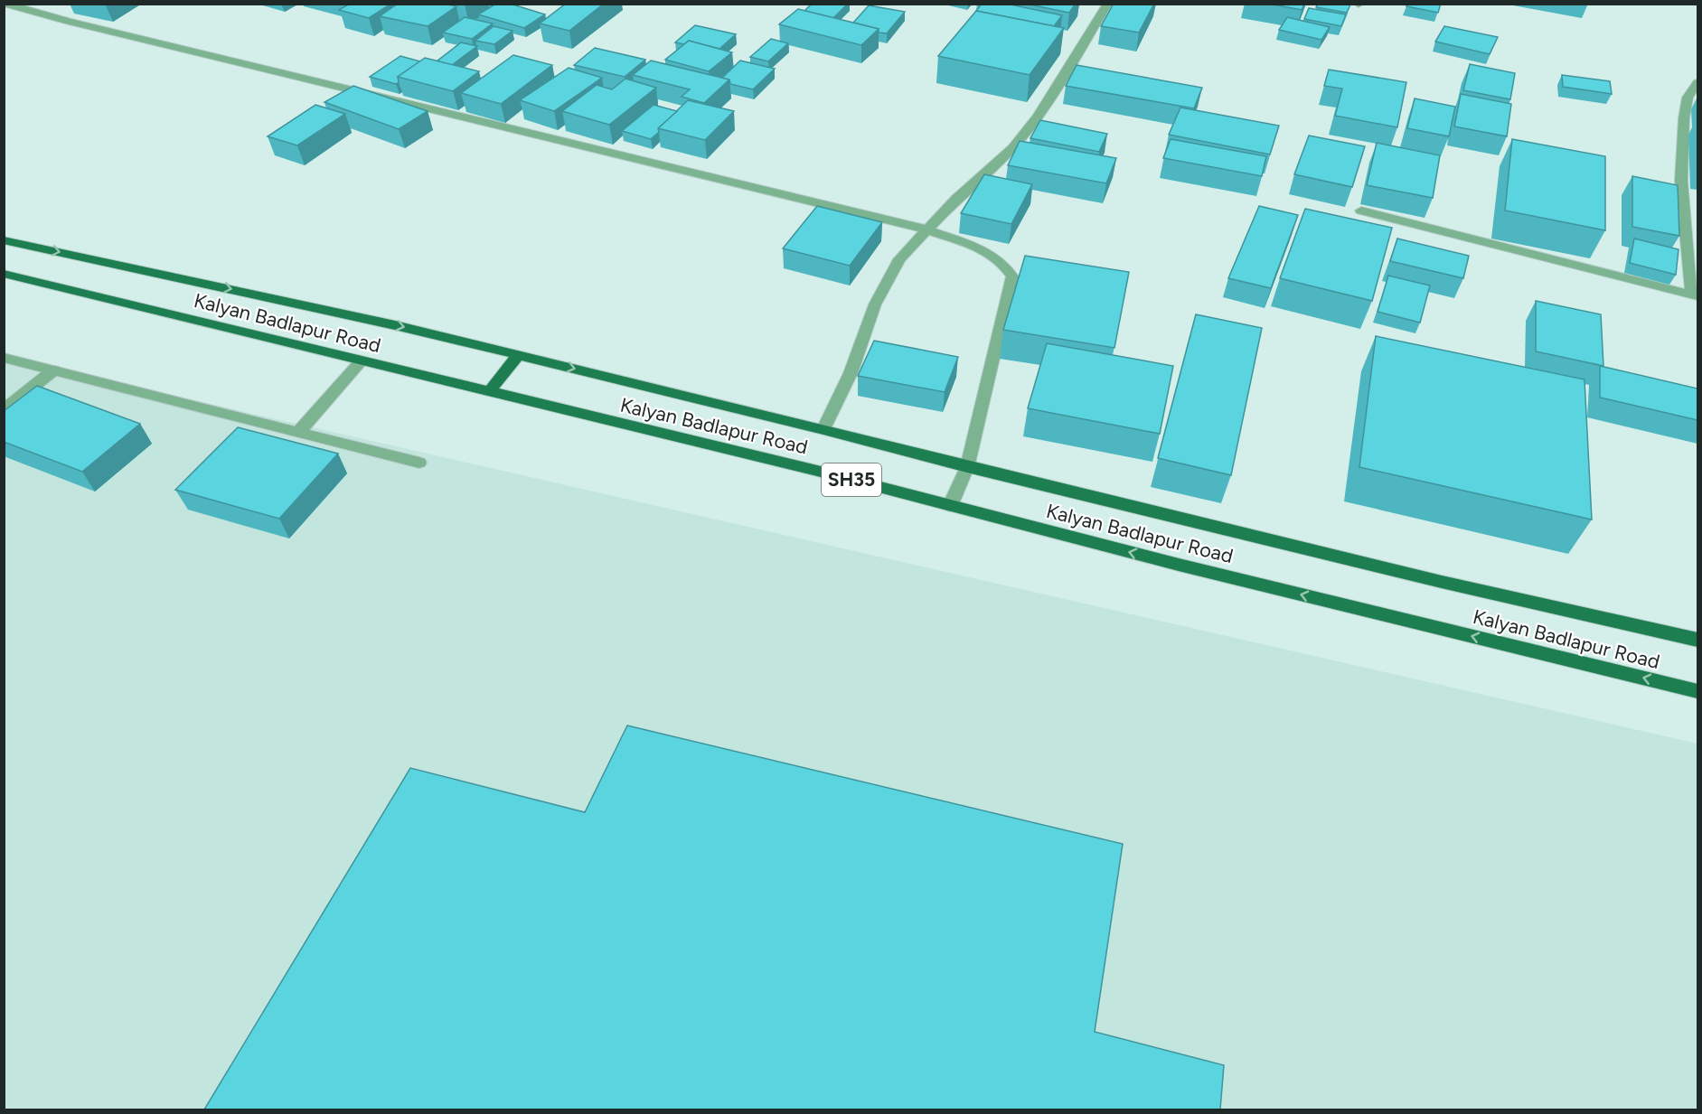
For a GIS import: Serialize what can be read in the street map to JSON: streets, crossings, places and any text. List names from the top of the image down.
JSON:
{
  "streets": {
    "main road": ["Kalyan Badlapur Road", "SH35"]
  }
}
